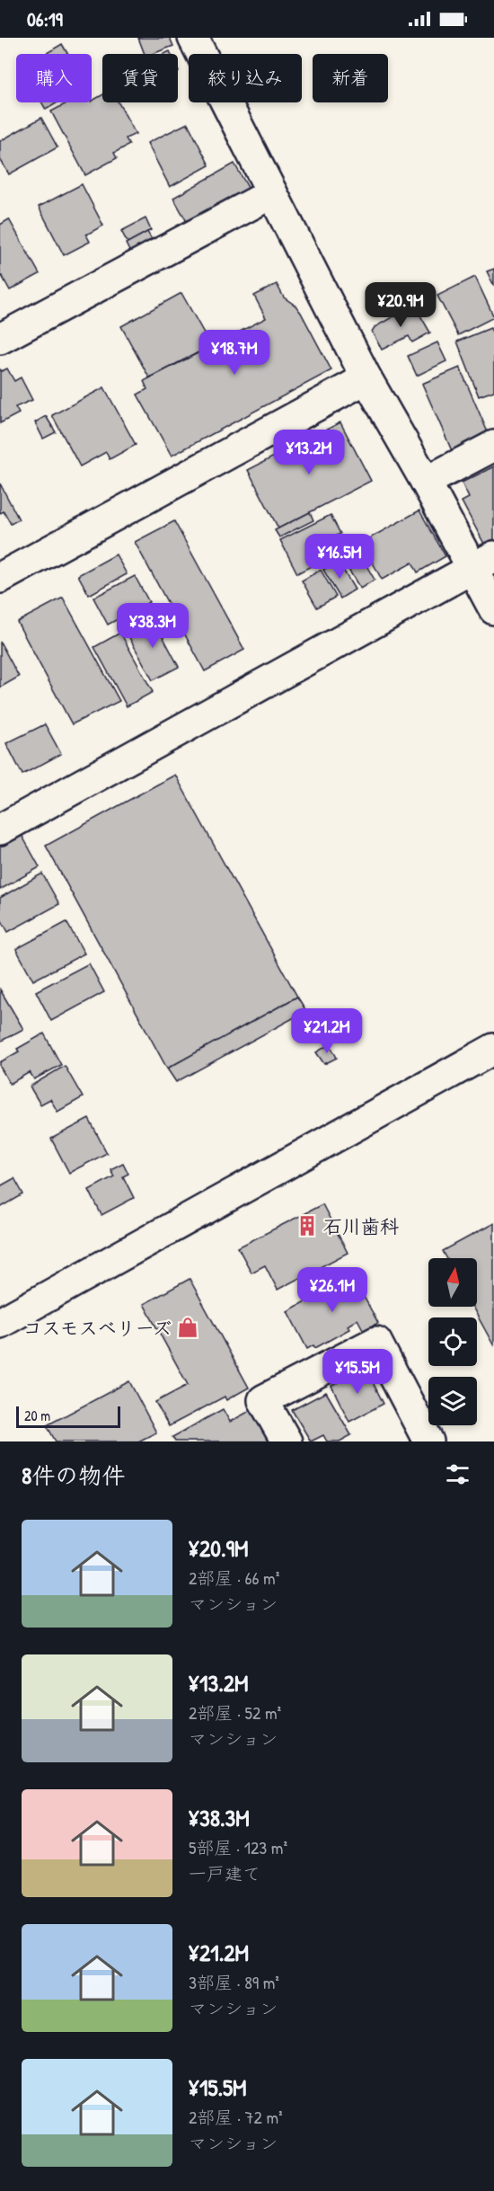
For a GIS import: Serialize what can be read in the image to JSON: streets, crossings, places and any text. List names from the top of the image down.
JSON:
{
  "places": {
    "building": ["石川歯科"],
    "shop": ["コスモスベリーズ"]
  },
  "scale_bar": "20 m",
  "north": "top",
  "page": {
    "status": "06:19",
    "chip": [
      "購入",
      "賃貸",
      "絞り込み",
      "新着"
    ],
    "price": [
      "¥20.9M",
      "¥18.7M",
      "¥13.2M",
      "¥16.5M",
      "¥38.3M",
      "¥21.2M",
      "¥26.1M",
      "¥15.5M"
    ],
    "scale": "20 m",
    "heading": "8件の物件",
    "list": [
      {
        "name": "¥20.9M",
        "note": "2部屋 · 66 m² · マンション"
      },
      {
        "name": "¥13.2M",
        "note": "2部屋 · 52 m² · マンション"
      },
      {
        "name": "¥38.3M",
        "note": "5部屋 · 123 m² · 一戸建て"
      },
      {
        "name": "¥21.2M",
        "note": "3部屋 · 89 m² · マンション"
      },
      {
        "name": "¥15.5M",
        "note": "2部屋 · 72 m² · マンション"
      }
    ]
  }
}
